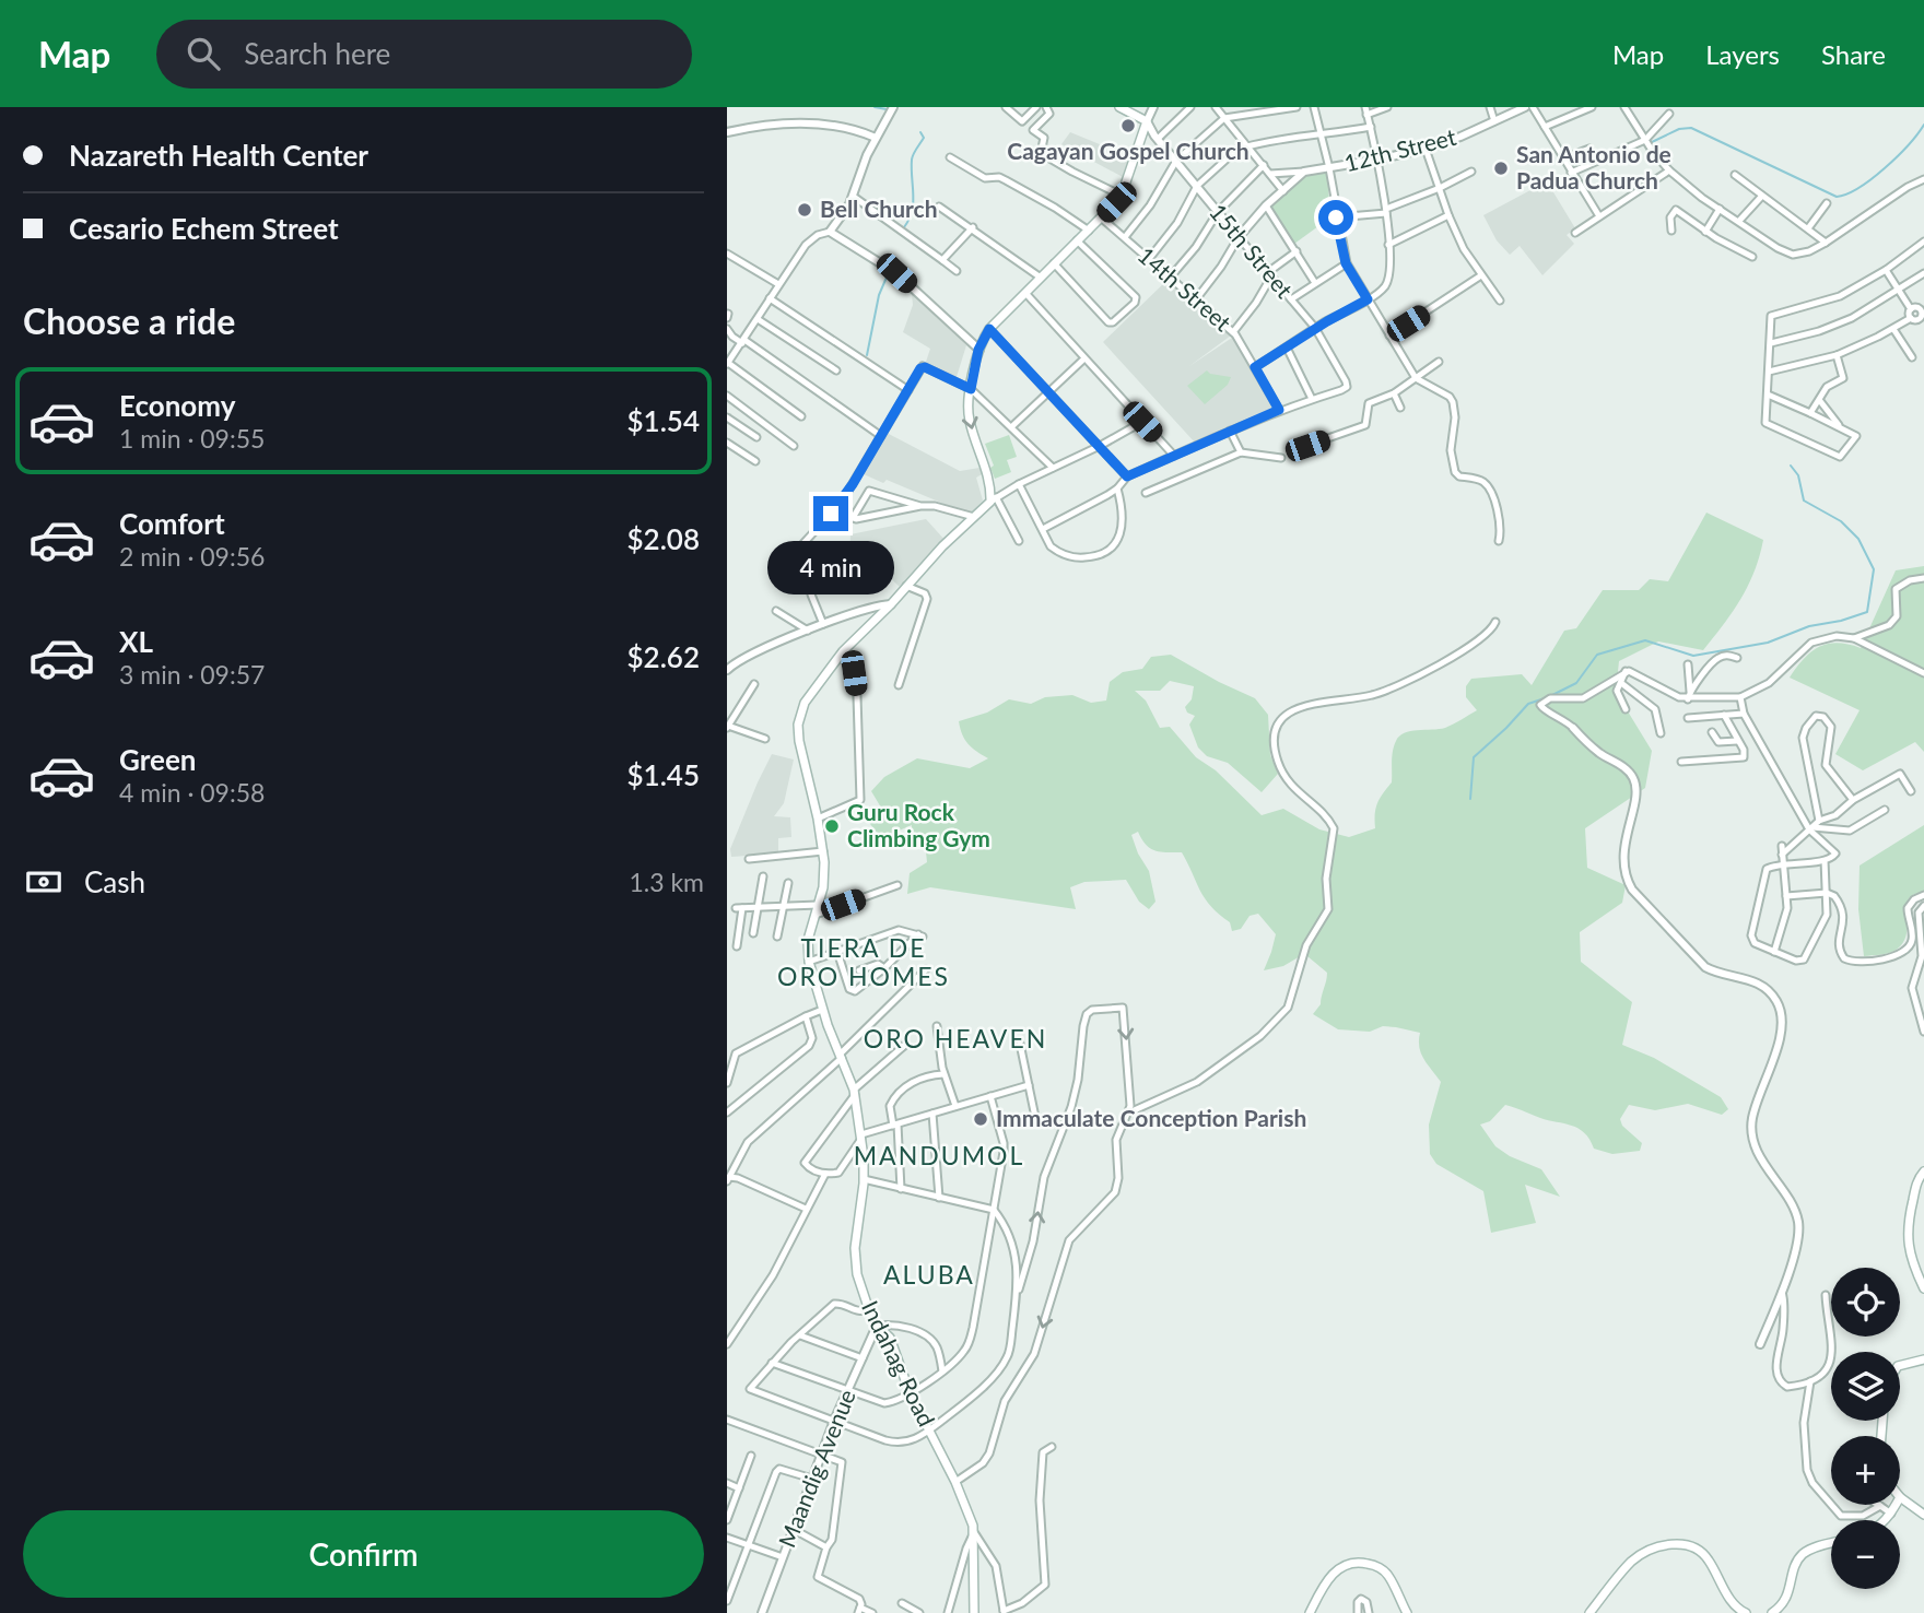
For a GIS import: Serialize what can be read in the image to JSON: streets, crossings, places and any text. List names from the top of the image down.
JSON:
{
  "streets": {
    "main road": ["Indahag Road"],
    "street": [
      "12th Street",
      "15th Street",
      "14th Street",
      "Maandig Avenue"
    ]
  },
  "crossings": [
    ["Indahag Road", "Maandig Avenue"]
  ],
  "districts": [
    "TIERA DE ORO HOMES",
    "ORO HEAVEN",
    "MANDUMOL",
    "ALUBA"
  ],
  "places": [
    "Cagayan Gospel Church",
    "San Antonio de Padua Church",
    "Bell Church",
    "Guru Rock Climbing Gym",
    "Immaculate Conception Parish"
  ],
  "page": {
    "header": "Map",
    "search": "Search here",
    "nav": ["Map", "Layers", "Share"],
    "banner": ["Nazareth Health Center", "Cesario Echem Street"],
    "heading": "Choose a ride",
    "list": [
      {
        "name": "Economy",
        "note": "1 min · 09:55",
        "value": "$1.54"
      },
      {
        "name": "Comfort",
        "note": "2 min · 09:56",
        "value": "$2.08"
      },
      {
        "name": "XL",
        "note": "3 min · 09:57",
        "value": "$2.62"
      },
      {
        "name": "Green",
        "note": "4 min · 09:58",
        "value": "$1.45"
      }
    ],
    "bubble": "4 min",
    "pay": ["Cash", "1.3 km"],
    "map_buttons": ["+", "−"],
    "buttons": "Confirm"
  }
}
